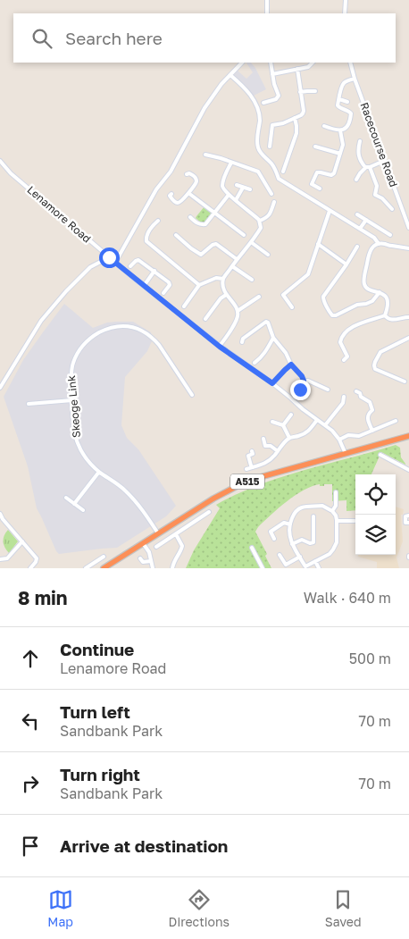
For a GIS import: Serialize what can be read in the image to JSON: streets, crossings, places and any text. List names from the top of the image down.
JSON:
{
  "streets": {
    "highway": ["A515"],
    "street": ["Racecourse Road", "Lenamore Road", "Skeoge Link"]
  },
  "crossings": [
    ["Lenamore Road", "A515"],
    ["Skeoge Link", "A515"]
  ],
  "page": {
    "search": "Search here",
    "heading": ["8 min", "Walk · 640 m"],
    "list": [
      ["Continue", "Lenamore Road", "500 m"],
      ["Turn left", "Sandbank Park", "70 m"],
      ["Turn right", "Sandbank Park", "70 m"],
      "Arrive at destination"
    ],
    "nav": ["Map", "Directions", "Saved"]
  }
}
